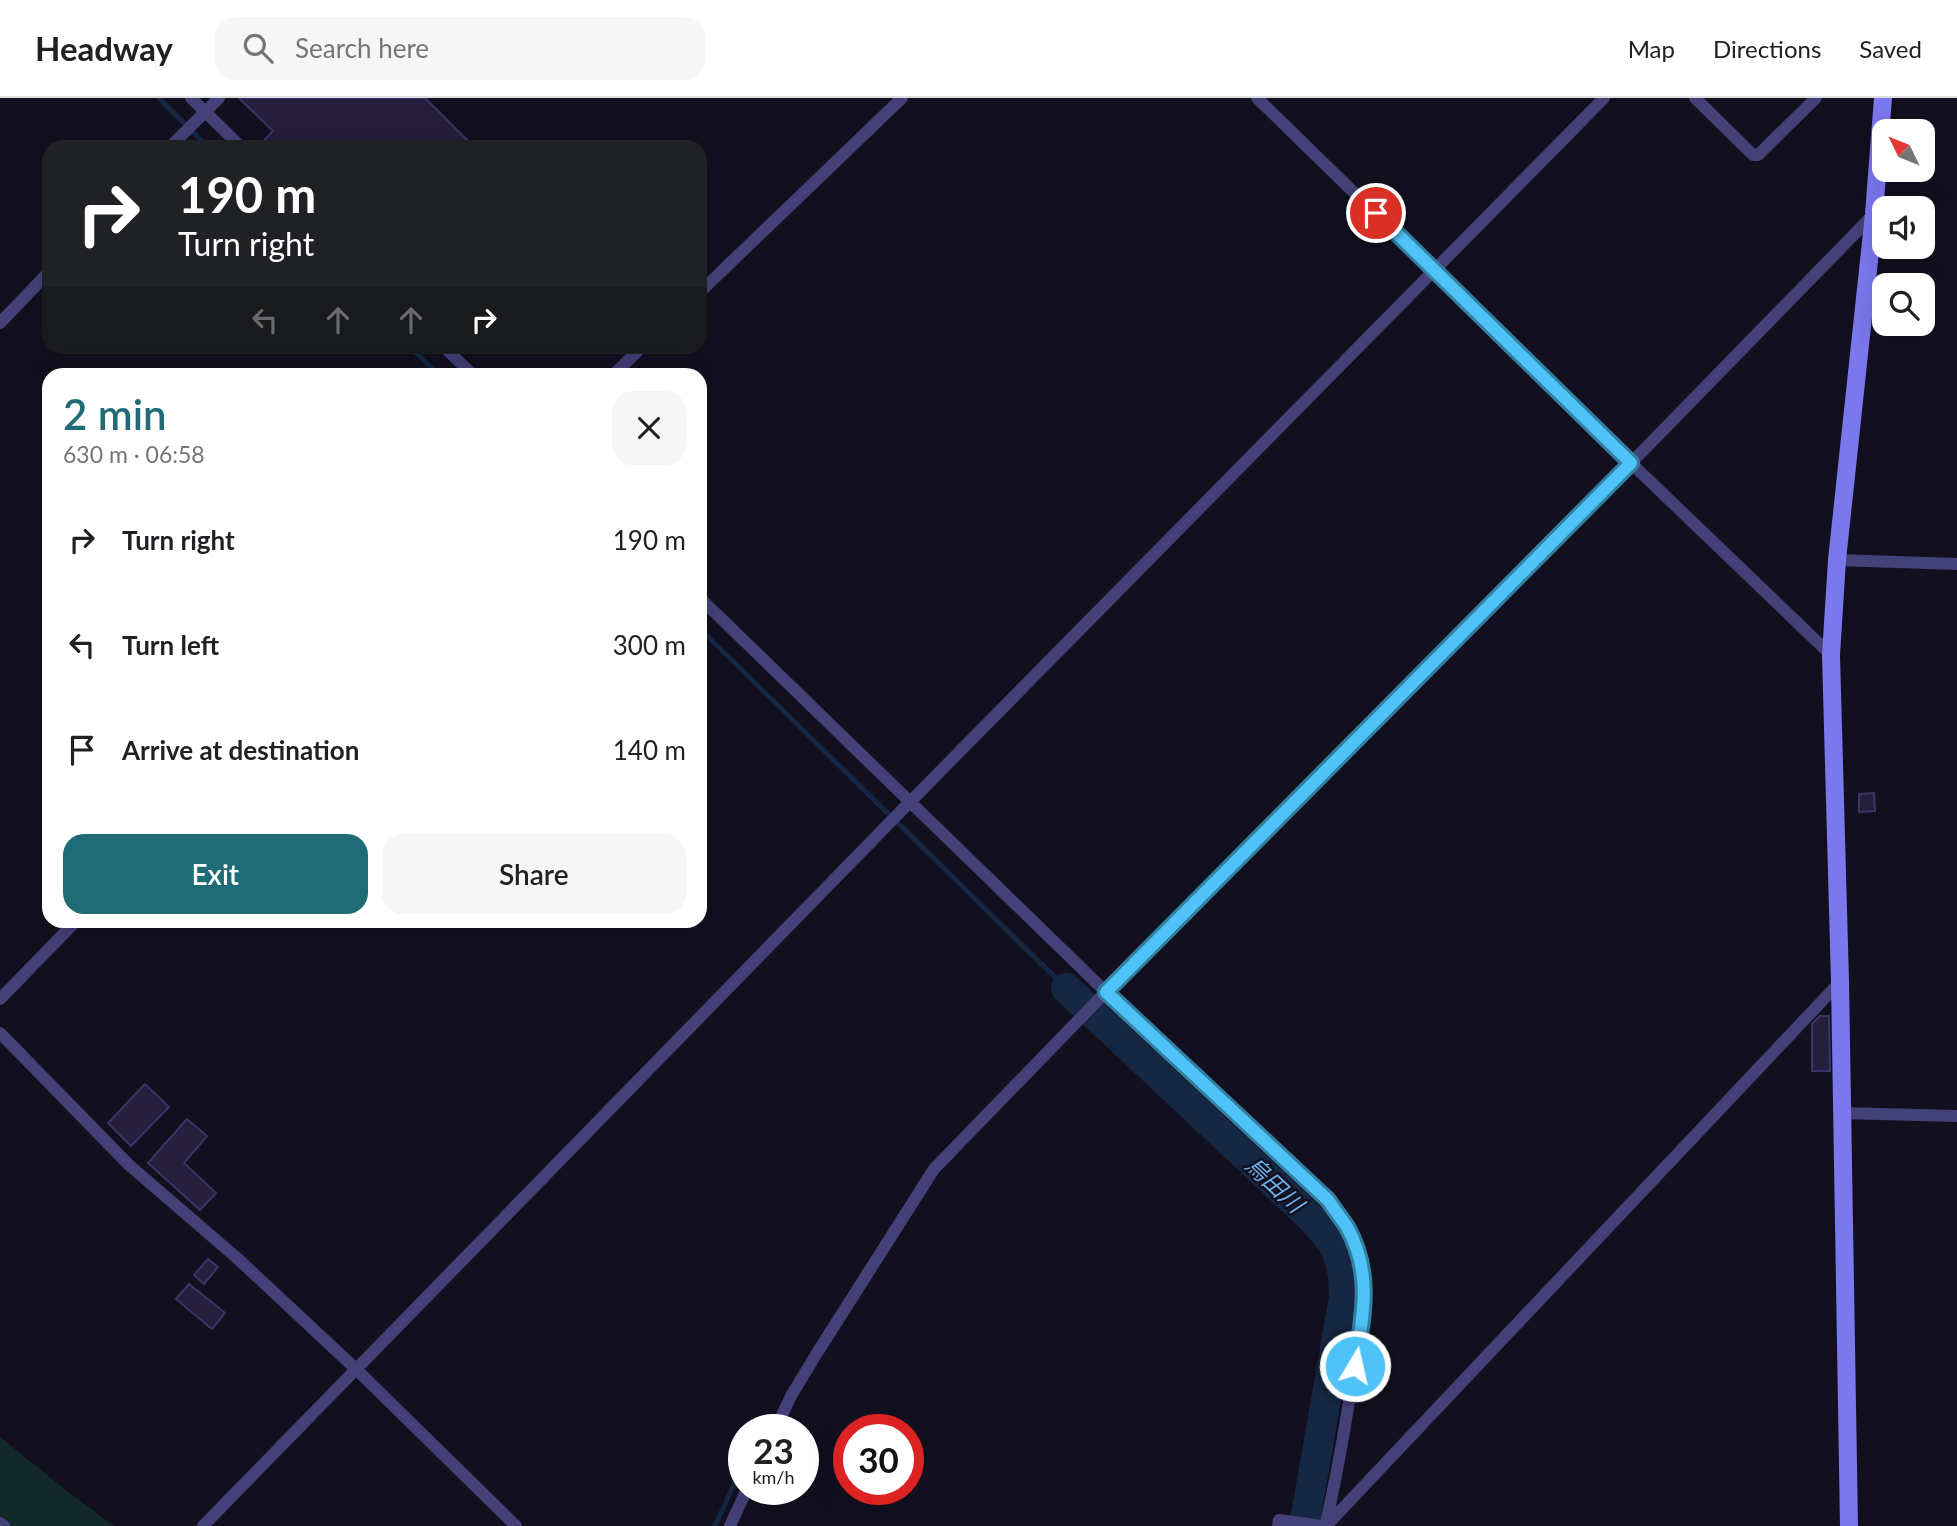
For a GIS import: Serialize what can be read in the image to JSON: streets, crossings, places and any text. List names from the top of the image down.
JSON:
{
  "water": ["烏田川"],
  "north": "top left",
  "page": {
    "header": "Headway",
    "search": "Search here",
    "nav": ["Map", "Directions", "Saved"],
    "turn": ["190 m", "Turn right"],
    "heading": ["2 min", "630 m · 06:58"],
    "list": [
      {
        "name": "Turn right",
        "value": "190 m"
      },
      {
        "name": "Turn left",
        "value": "300 m"
      },
      {
        "name": "Arrive at destination",
        "value": "140 m"
      }
    ],
    "buttons": ["Exit", "Share"],
    "speed": "23 km/h",
    "limit": "30"
  }
}
